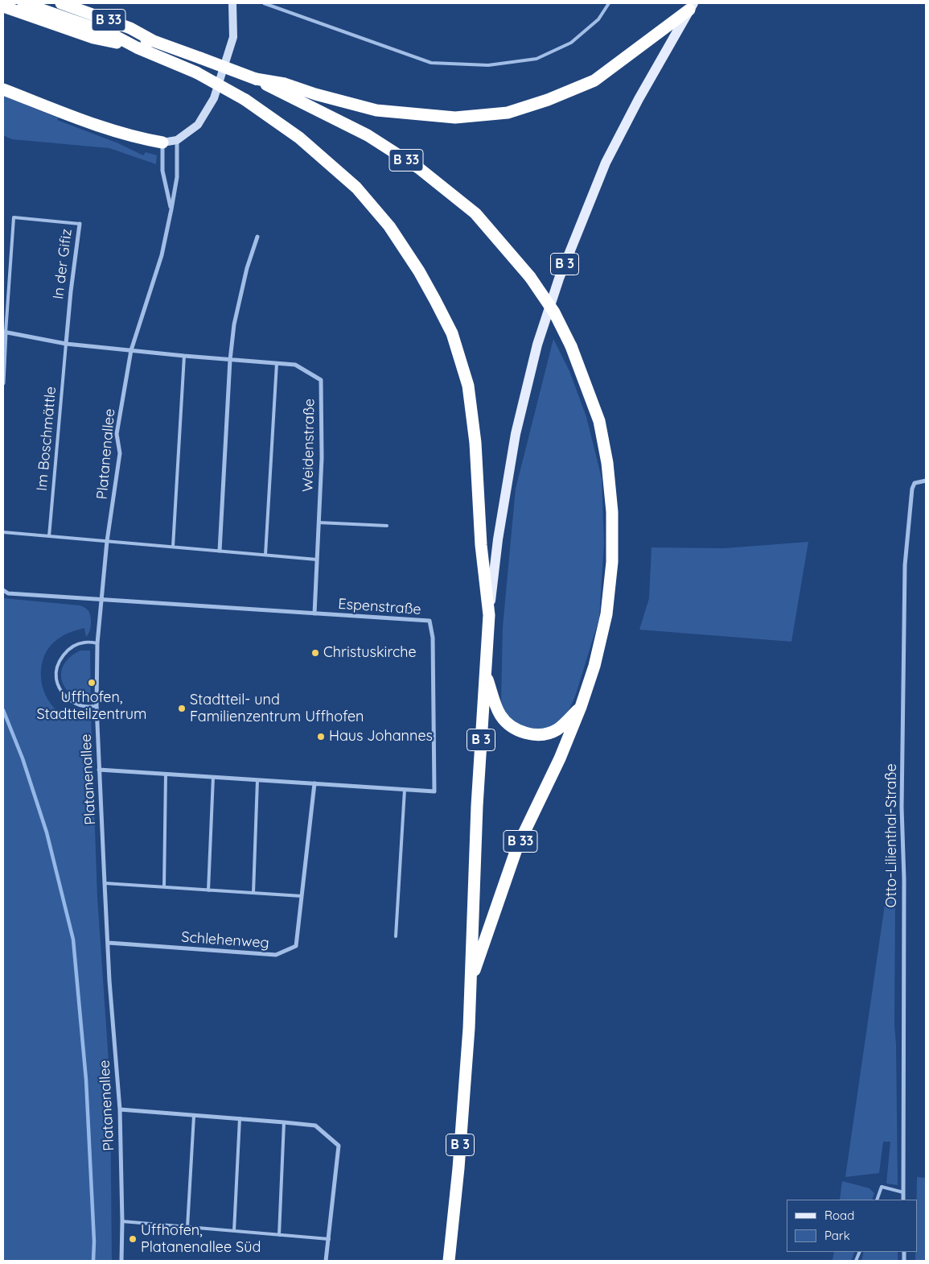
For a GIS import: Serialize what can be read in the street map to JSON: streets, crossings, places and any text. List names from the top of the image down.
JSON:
{
  "streets": {
    "highway": ["B 33", "B 3"],
    "street": [
      "In der Gifiz",
      "Weidenstraße",
      "Platanenallee",
      "Espenstraße",
      "Otto-Lilienthal-Straße",
      "Schlehenweg"
    ],
    "lane": ["Im Boschmättle"]
  },
  "crossings": [
    ["B 33", "B 3"],
    ["In der Gifiz", "Im Boschmättle"],
    ["Weidenstraße", "Platanenallee"],
    ["Weidenstraße", "Espenstraße"],
    ["Platanenallee", "Espenstraße"],
    ["Platanenallee", "Schlehenweg"],
    ["Espenstraße", "Schlehenweg"]
  ],
  "places": [
    "Christuskirche",
    "Uffhofen, Stadtteilzentrum",
    "Stadtteil- und Familienzentrum Uffhofen",
    "Haus Johannes",
    "Uffhofen, Platanenallee Süd"
  ],
  "legend": ["Road", "Park"]
}
